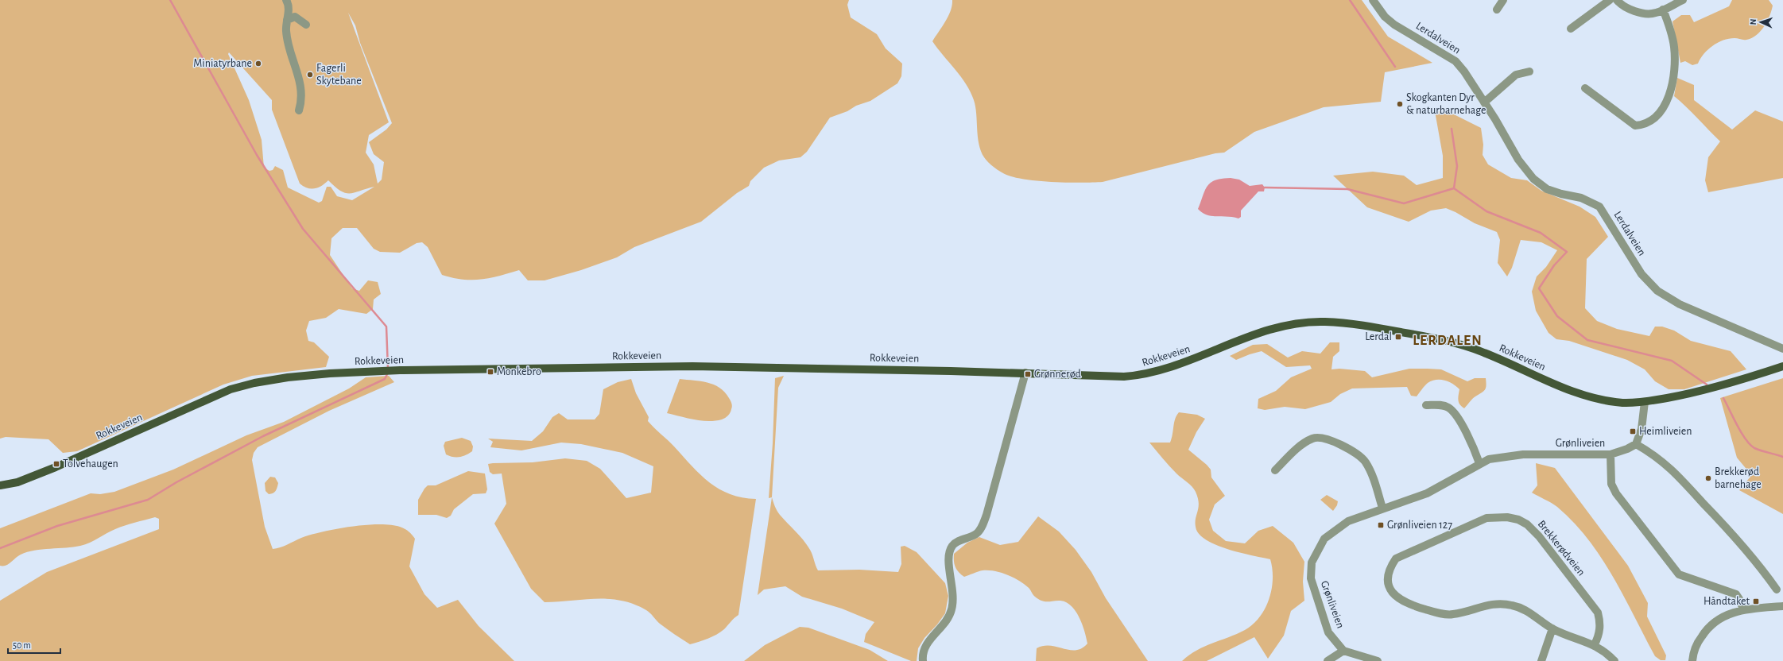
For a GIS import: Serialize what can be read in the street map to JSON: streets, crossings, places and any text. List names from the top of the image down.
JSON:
{
  "streets": {
    "main road": ["Rokkeveien"],
    "street": ["Lerdalveien", "Grønliveien", "Brekkerødveien"]
  },
  "districts": ["LERDALEN"],
  "places": {
    "other": [
      "Miniatyrbane",
      "Fagerli Skytebane",
      "Skogkanten Dyr & naturbarnehage",
      "Brekkerød barnehage"
    ],
    "transit": [
      "Lerdal",
      "Monkebro",
      "Grønnerød",
      "Heimliveien",
      "Tolvehaugen",
      "Grønliveien 127",
      "Håndtaket"
    ]
  },
  "scale_bar": "50 m",
  "north": "left"
}
